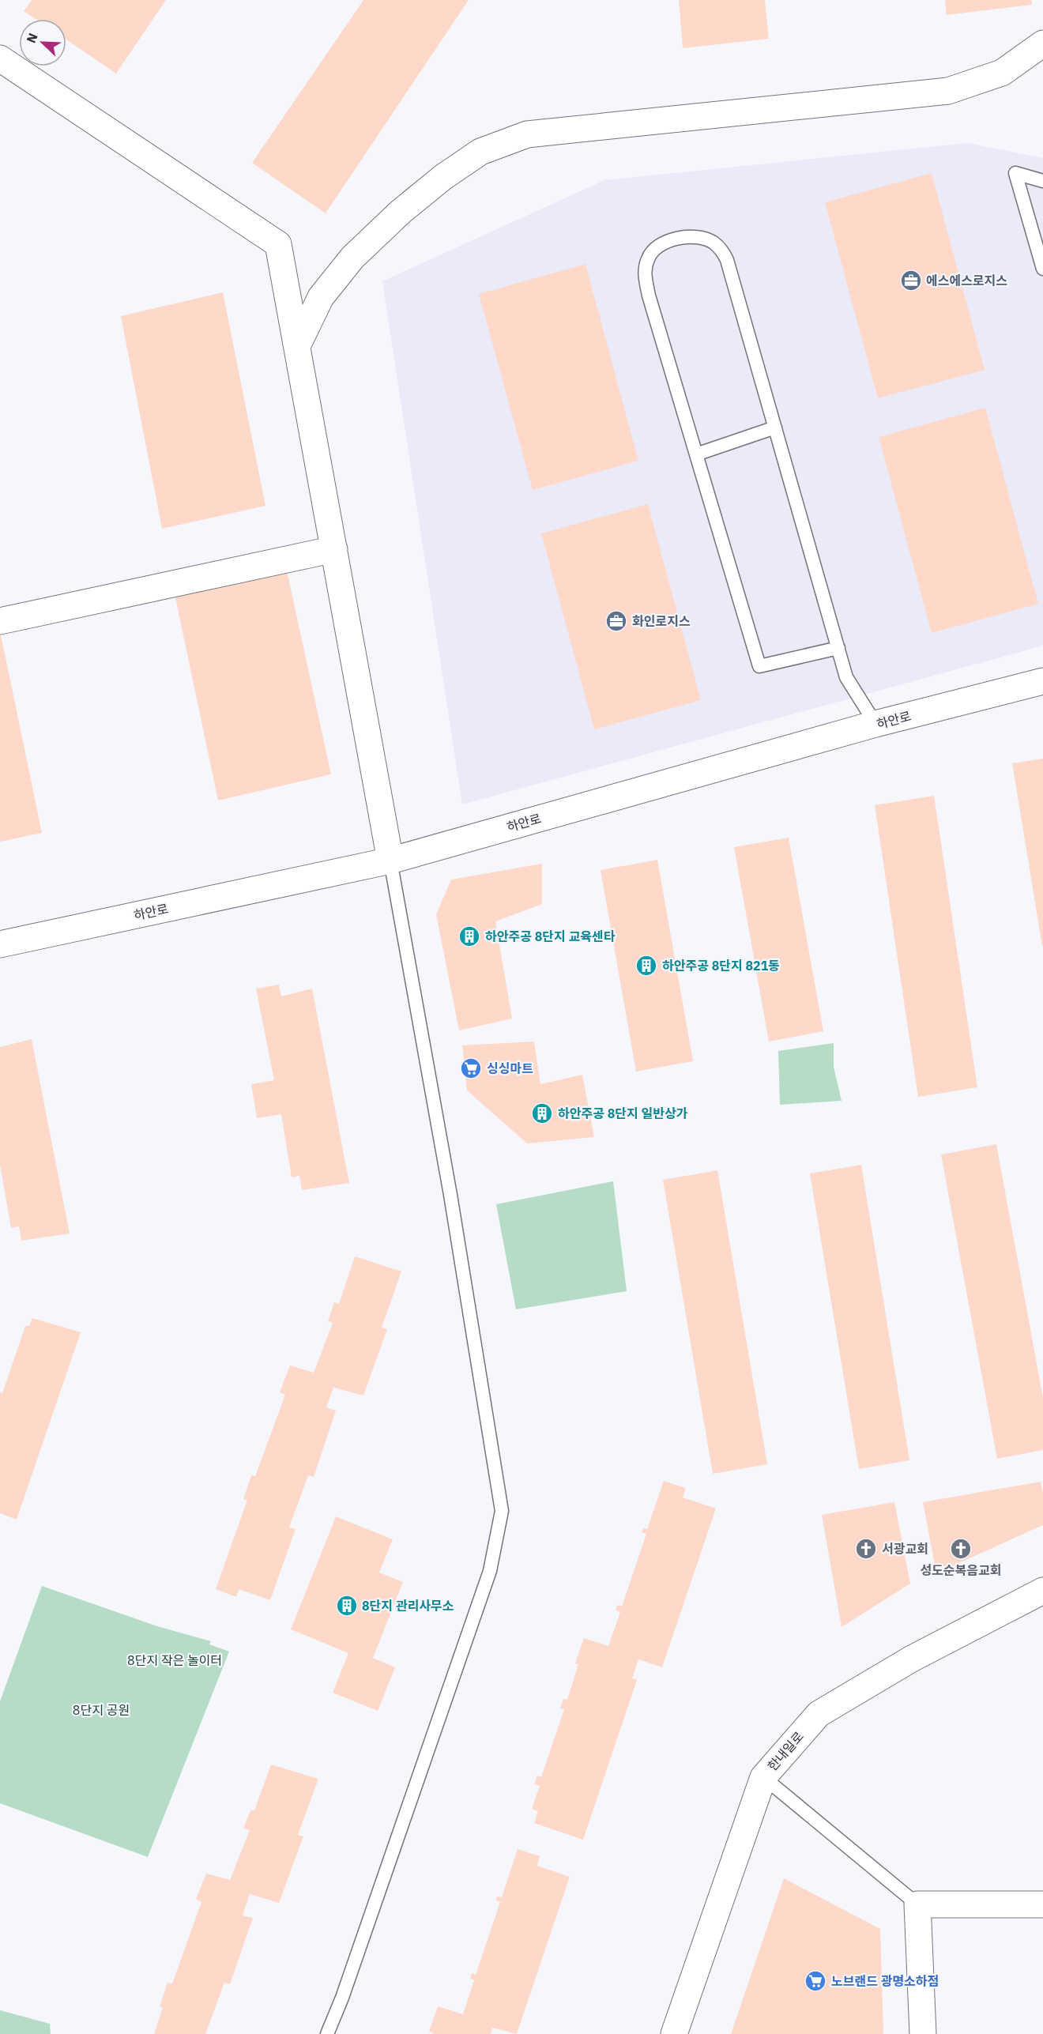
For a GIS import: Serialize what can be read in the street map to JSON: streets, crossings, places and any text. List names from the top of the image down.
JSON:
{
  "streets": {
    "street": ["하안로", "한내일로"]
  },
  "parks": ["8단지 작은 놀이터", "8단지 공원"],
  "places": {
    "office": ["에스에스로지스", "화인로지스"],
    "building": [
      "하안주공 8단지 교육센타",
      "하안주공 8단지 821동",
      "하안주공 8단지 일반상가",
      "8단지 관리사무소"
    ],
    "supermarket": ["싱싱마트", "노브랜드 광명소하점"],
    "church": ["서광교회", "성도순복음교회"]
  },
  "north": "top left"
}
